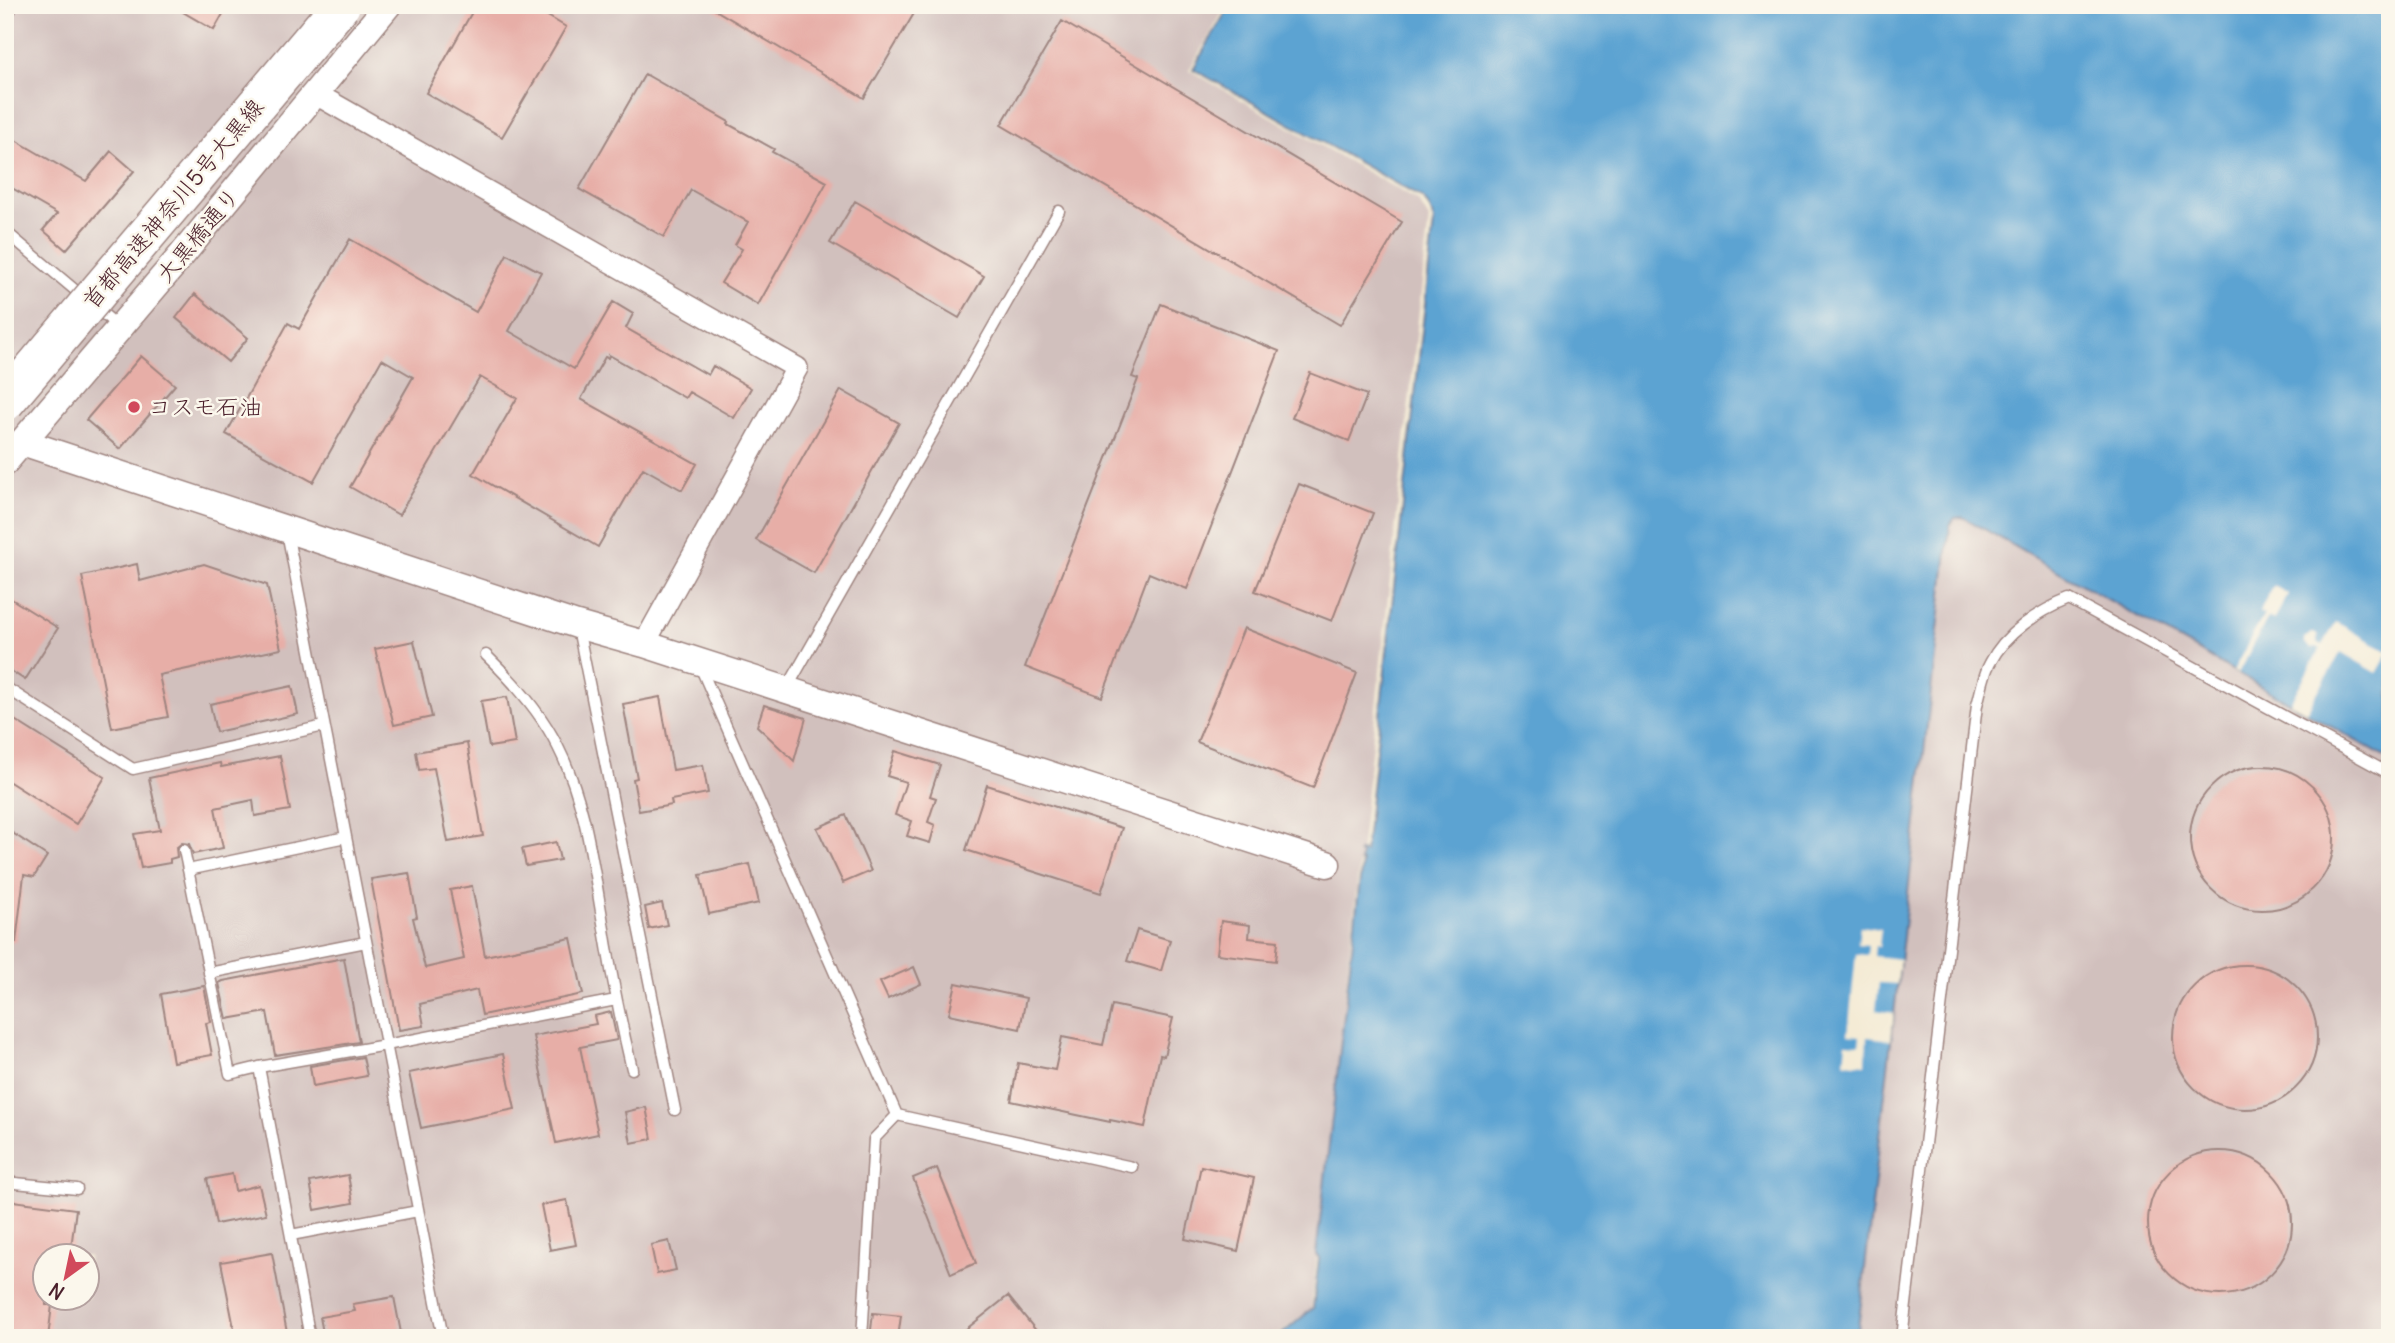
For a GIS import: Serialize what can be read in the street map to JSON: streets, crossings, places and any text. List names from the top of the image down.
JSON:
{
  "streets": {
    "highway": ["首都高速神奈川5号大黒線"],
    "street": ["大黒橋通り"]
  },
  "places": ["コスモ石油"],
  "north": "bottom left"
}
